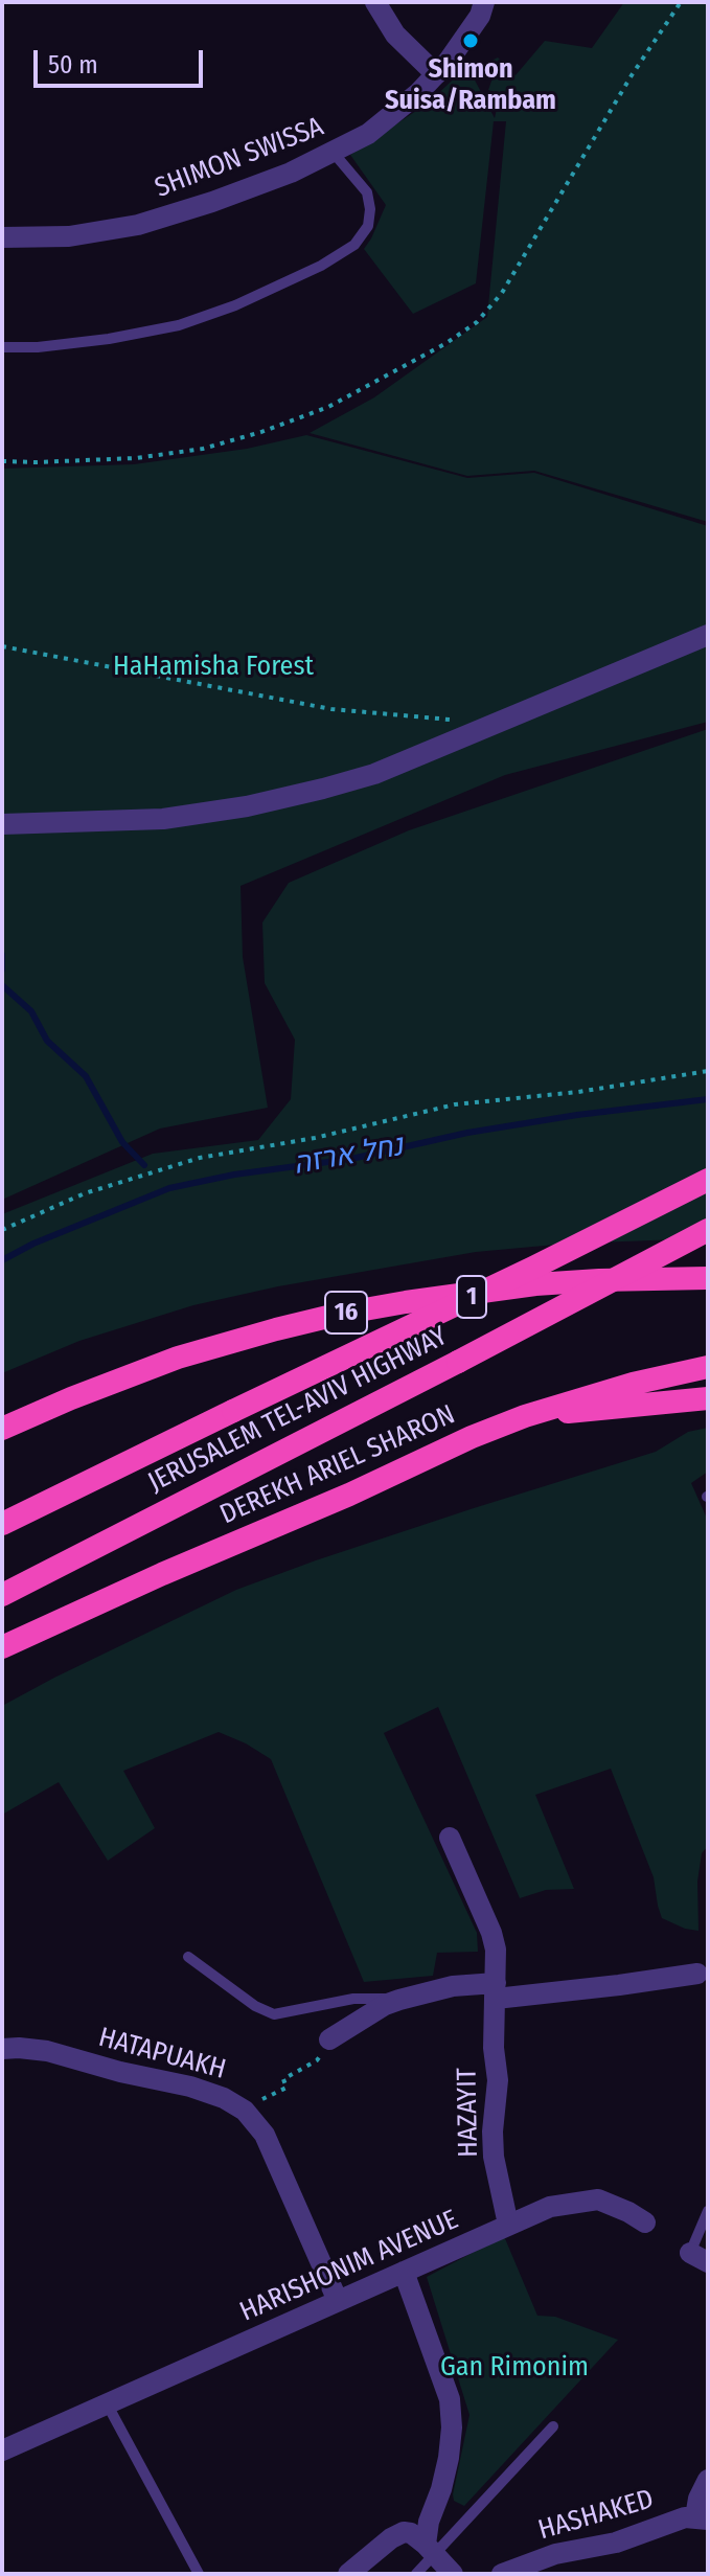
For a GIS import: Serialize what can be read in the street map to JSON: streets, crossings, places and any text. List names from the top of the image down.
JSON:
{
  "streets": {
    "highway": [
      "1",
      "16",
      "JERUSALEM TEL-AVIV HIGHWAY",
      "DEREKH ARIEL SHARON"
    ],
    "street": [
      "SHIMON SWISSA",
      "HATAPUAKH",
      "HAZAYIT",
      "HARISHONIM AVENUE",
      "HASHAKED"
    ]
  },
  "crossings": [
    ["HATAPUAKH", "HARISHONIM AVENUE"],
    ["HAZAYIT", "HARISHONIM AVENUE"]
  ],
  "water": ["נחל ארזה"],
  "parks": ["HaHamisha Forest", "Gan Rimonim"],
  "places": ["Shimon Suisa/Rambam"],
  "scale_bar": "50 m"
}
